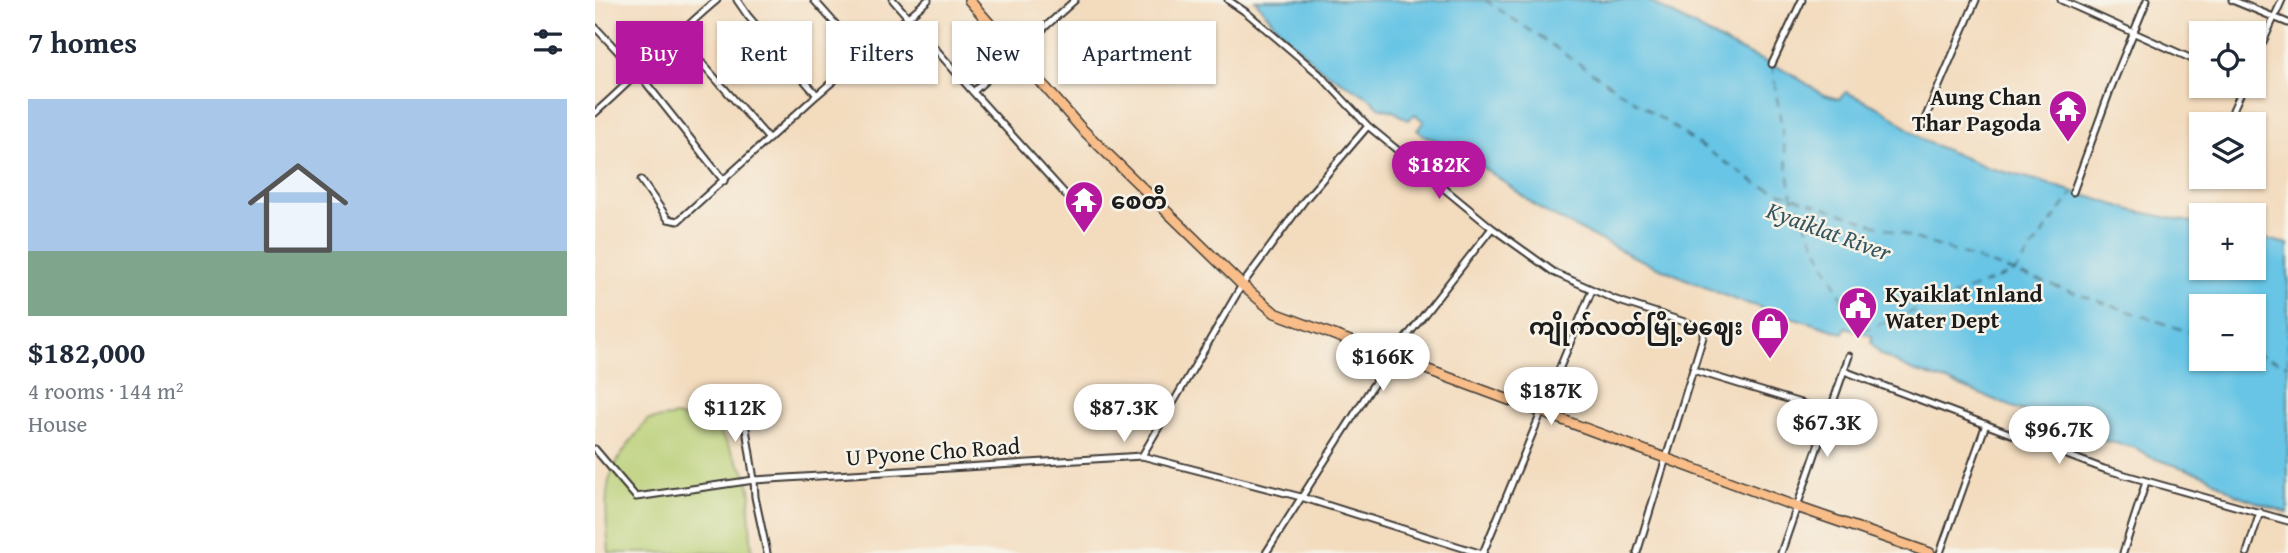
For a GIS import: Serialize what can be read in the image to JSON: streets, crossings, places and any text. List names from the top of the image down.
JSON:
{
  "streets": {
    "street": ["U Pyone Cho Road"]
  },
  "water": ["Kyaiklat River"],
  "places": {
    "temple": ["Aung Chan Thar Pagoda", "စေတီ"],
    "public building": ["Kyaiklat Inland Water Dept"],
    "shop": ["ကျိုက်လတ်မြို့မဈေး"]
  },
  "page": {
    "heading": "7 homes",
    "map_buttons": ["+", "−"],
    "chip": [
      "Buy",
      "Rent",
      "Filters",
      "New",
      "Apartment"
    ],
    "list": [
      {
        "name": "$182,000",
        "note": "4 rooms · 144 m² · House"
      }
    ],
    "price": [
      "$182K",
      "$166K",
      "$187K",
      "$112K",
      "$87.3K",
      "$67.3K",
      "$96.7K"
    ]
  }
}
